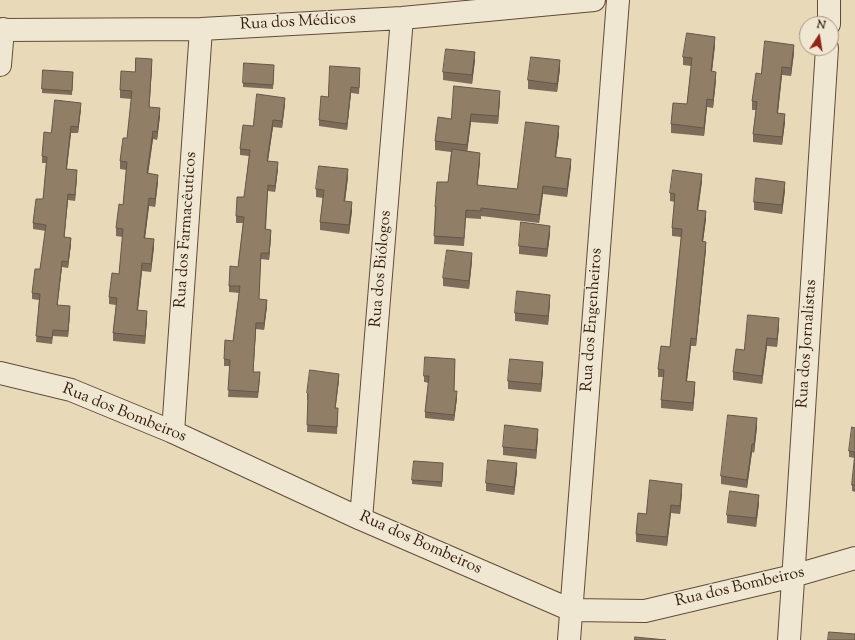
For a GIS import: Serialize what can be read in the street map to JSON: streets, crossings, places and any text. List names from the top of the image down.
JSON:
{
  "streets": {
    "street": [
      "Rua dos Médicos",
      "Rua dos Farmacêuticos",
      "Rua dos Biólogos",
      "Rua dos Engenheiros",
      "Rua dos Jornalistas",
      "Rua dos Bombeiros"
    ]
  },
  "crossings": [
    ["Rua dos Médicos", "Rua dos Farmacêuticos"],
    ["Rua dos Médicos", "Rua dos Biólogos"],
    ["Rua dos Farmacêuticos", "Rua dos Bombeiros"],
    ["Rua dos Biólogos", "Rua dos Bombeiros"],
    ["Rua dos Engenheiros", "Rua dos Bombeiros"],
    ["Rua dos Jornalistas", "Rua dos Bombeiros"]
  ],
  "north": "top"
}
